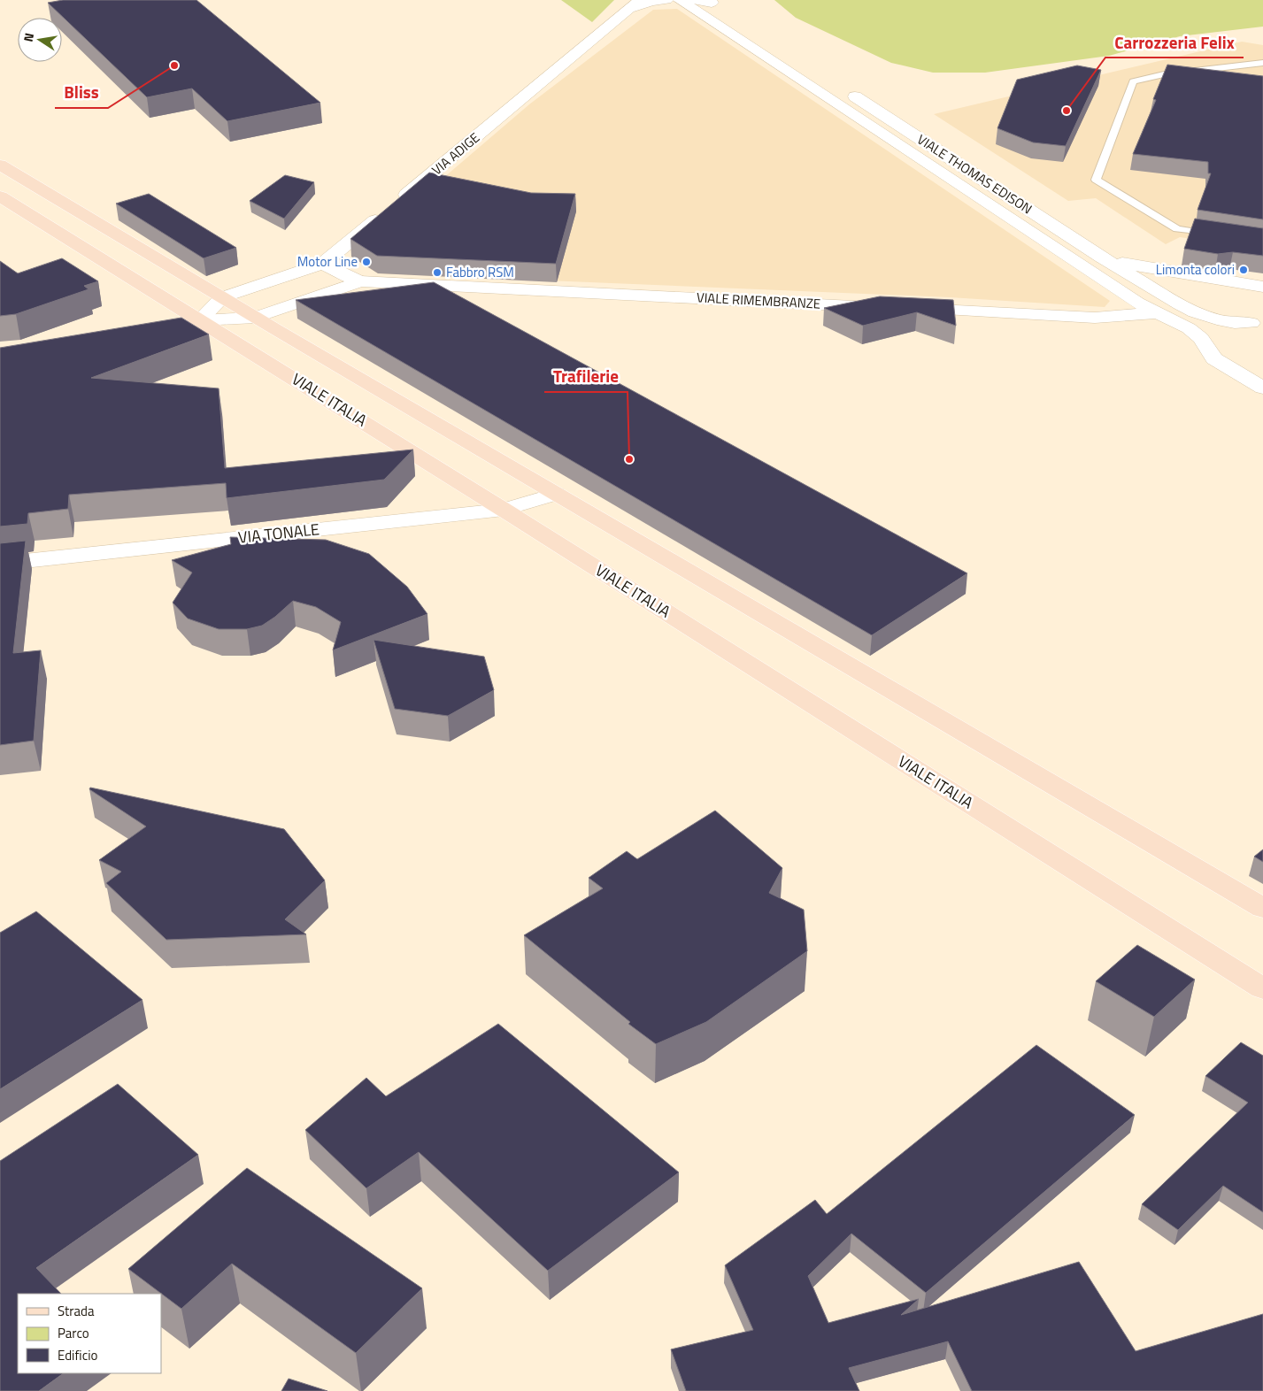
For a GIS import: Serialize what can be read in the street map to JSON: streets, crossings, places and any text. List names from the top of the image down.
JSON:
{
  "streets": {
    "main road": ["VIALE ITALIA"],
    "street": [
      "VIA ADIGE",
      "VIALE THOMAS EDISON",
      "VIALE RIMEMBRANZE",
      "VIA TONALE"
    ]
  },
  "crossings": [
    ["VIA ADIGE", "VIALE RIMEMBRANZE"],
    ["VIA ADIGE", "VIALE ITALIA"],
    ["VIALE THOMAS EDISON", "VIALE RIMEMBRANZE"],
    ["VIALE RIMEMBRANZE", "VIALE ITALIA"],
    ["VIALE ITALIA", "VIA TONALE"]
  ],
  "places": [
    "Bliss",
    "Carrozzeria Felix",
    "Motor Line",
    "Limonta colori",
    "Fabbro RSM",
    "Trafilerie"
  ],
  "legend": ["Strada", "Parco", "Edificio"],
  "north": "left"
}
